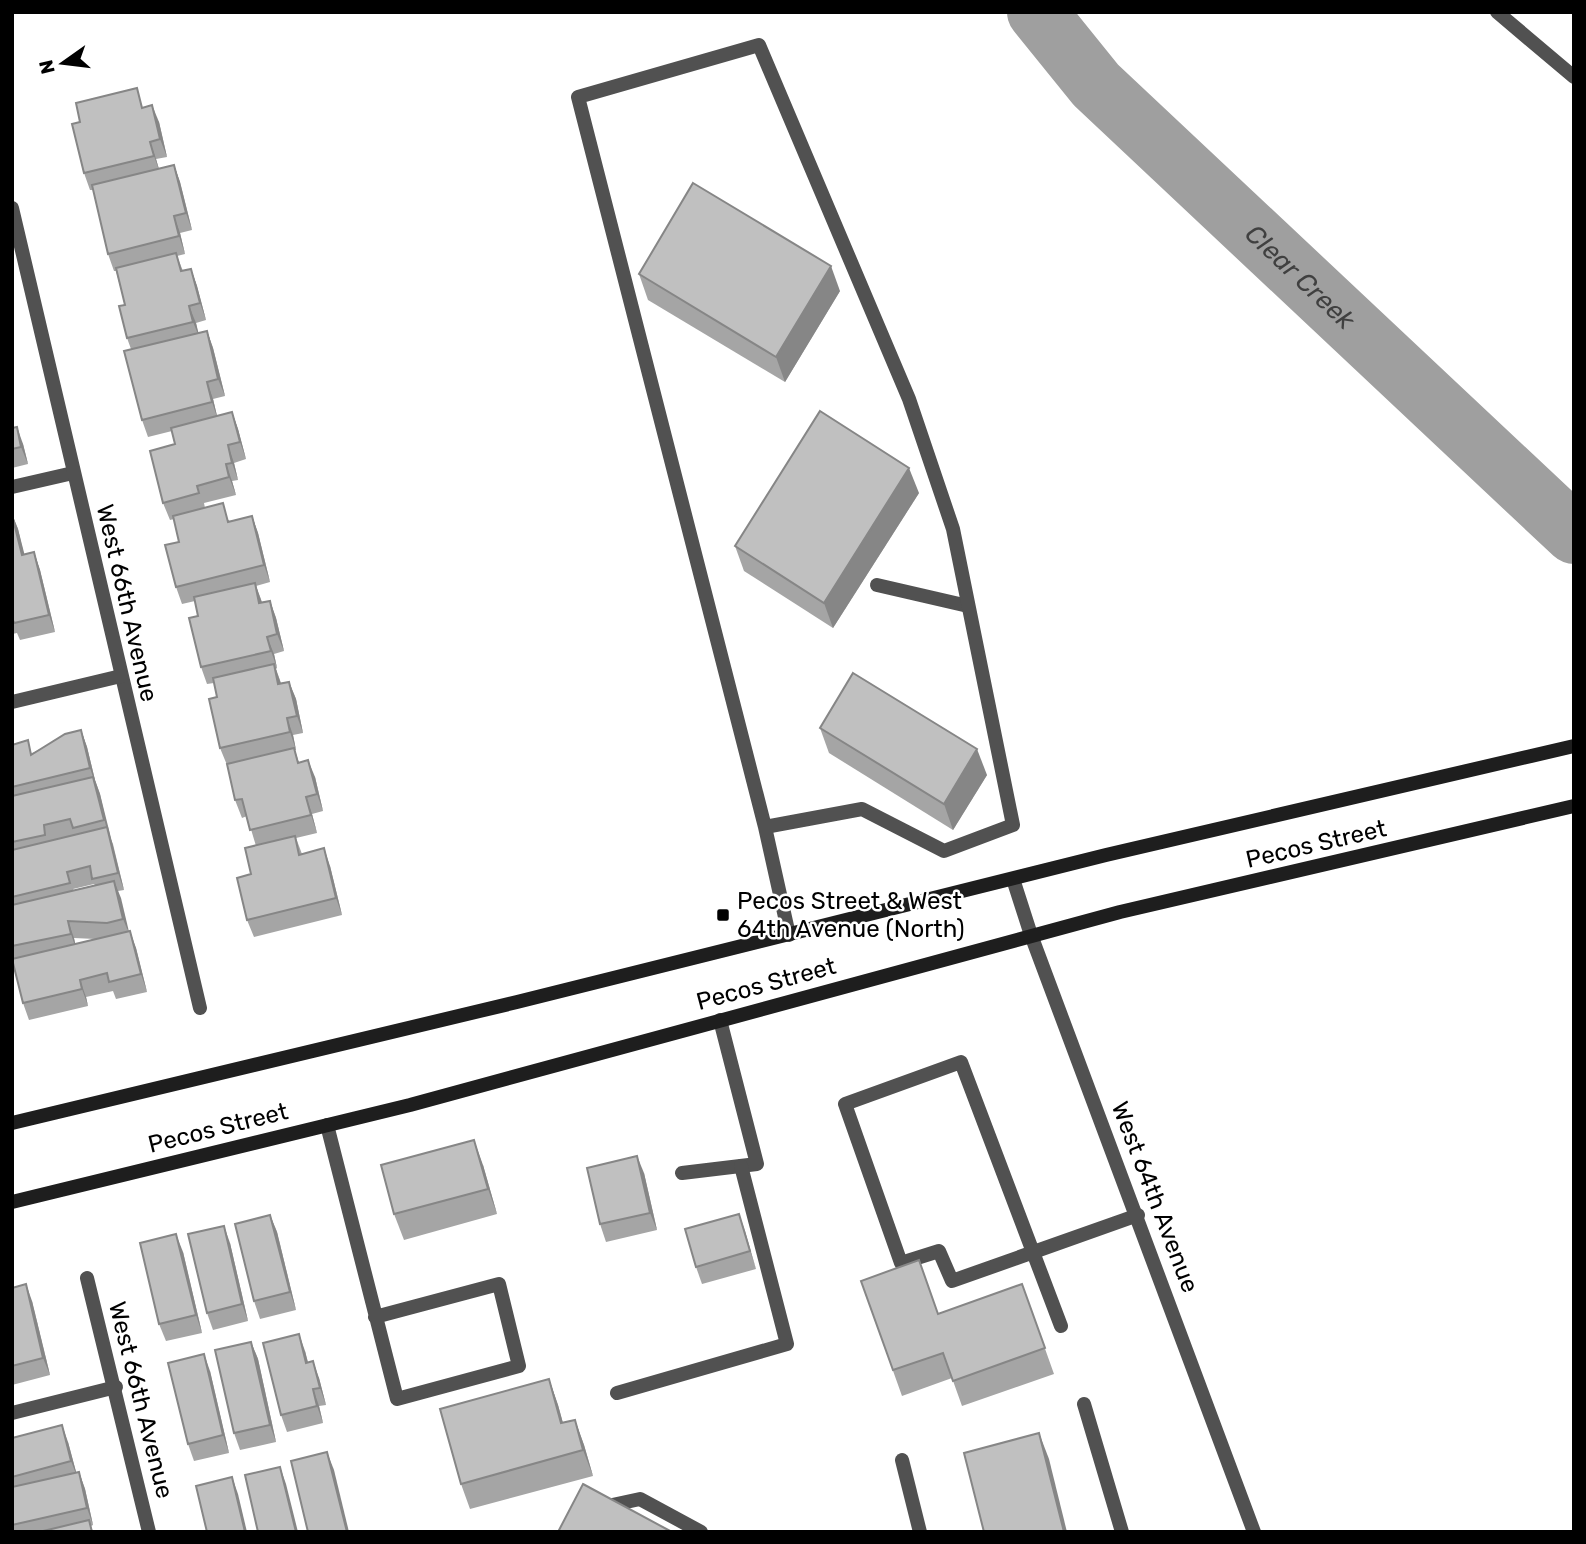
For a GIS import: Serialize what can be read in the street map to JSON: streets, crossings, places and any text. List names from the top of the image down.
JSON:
{
  "streets": {
    "main road": ["Pecos Street"],
    "street": ["West 66th Avenue", "West 64th Avenue"]
  },
  "crossings": [
    ["Pecos Street", "West 64th Avenue"]
  ],
  "water": ["Clear Creek"],
  "places": {
    "transit": ["Pecos Street & West 64th Avenue (North)"]
  },
  "north": "left"
}
